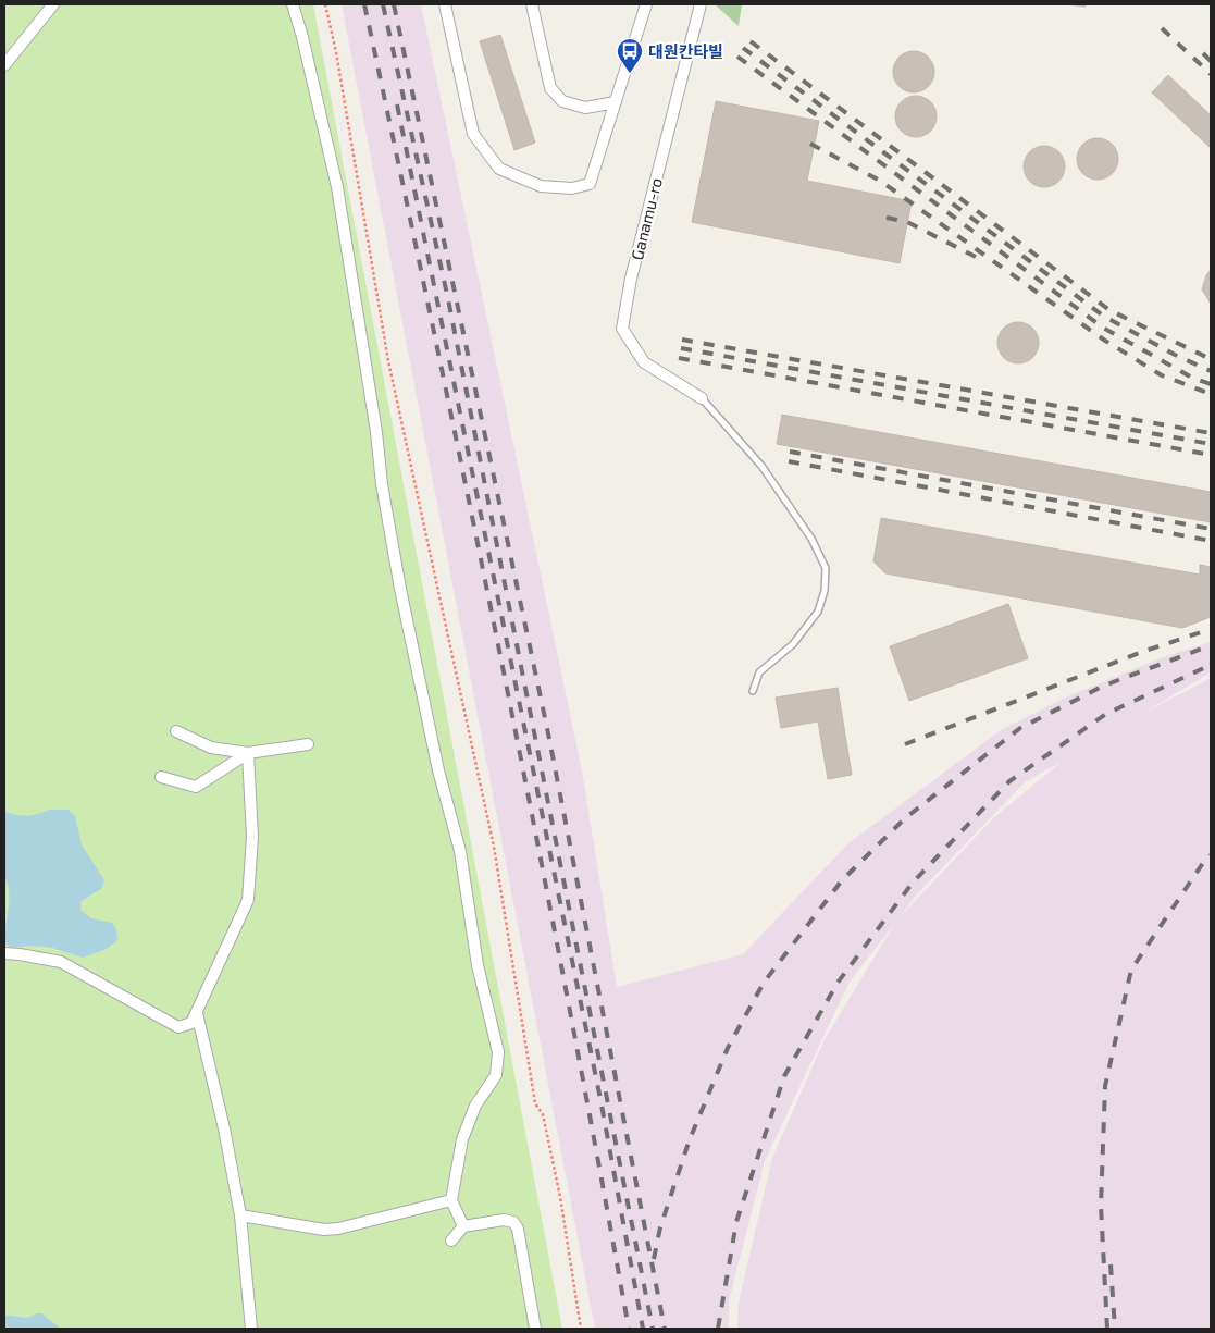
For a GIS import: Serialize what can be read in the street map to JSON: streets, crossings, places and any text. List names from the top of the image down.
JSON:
{
  "streets": {
    "street": ["Ganamu-ro"]
  },
  "places": {
    "bus stop": ["대원칸타빌"]
  }
}
